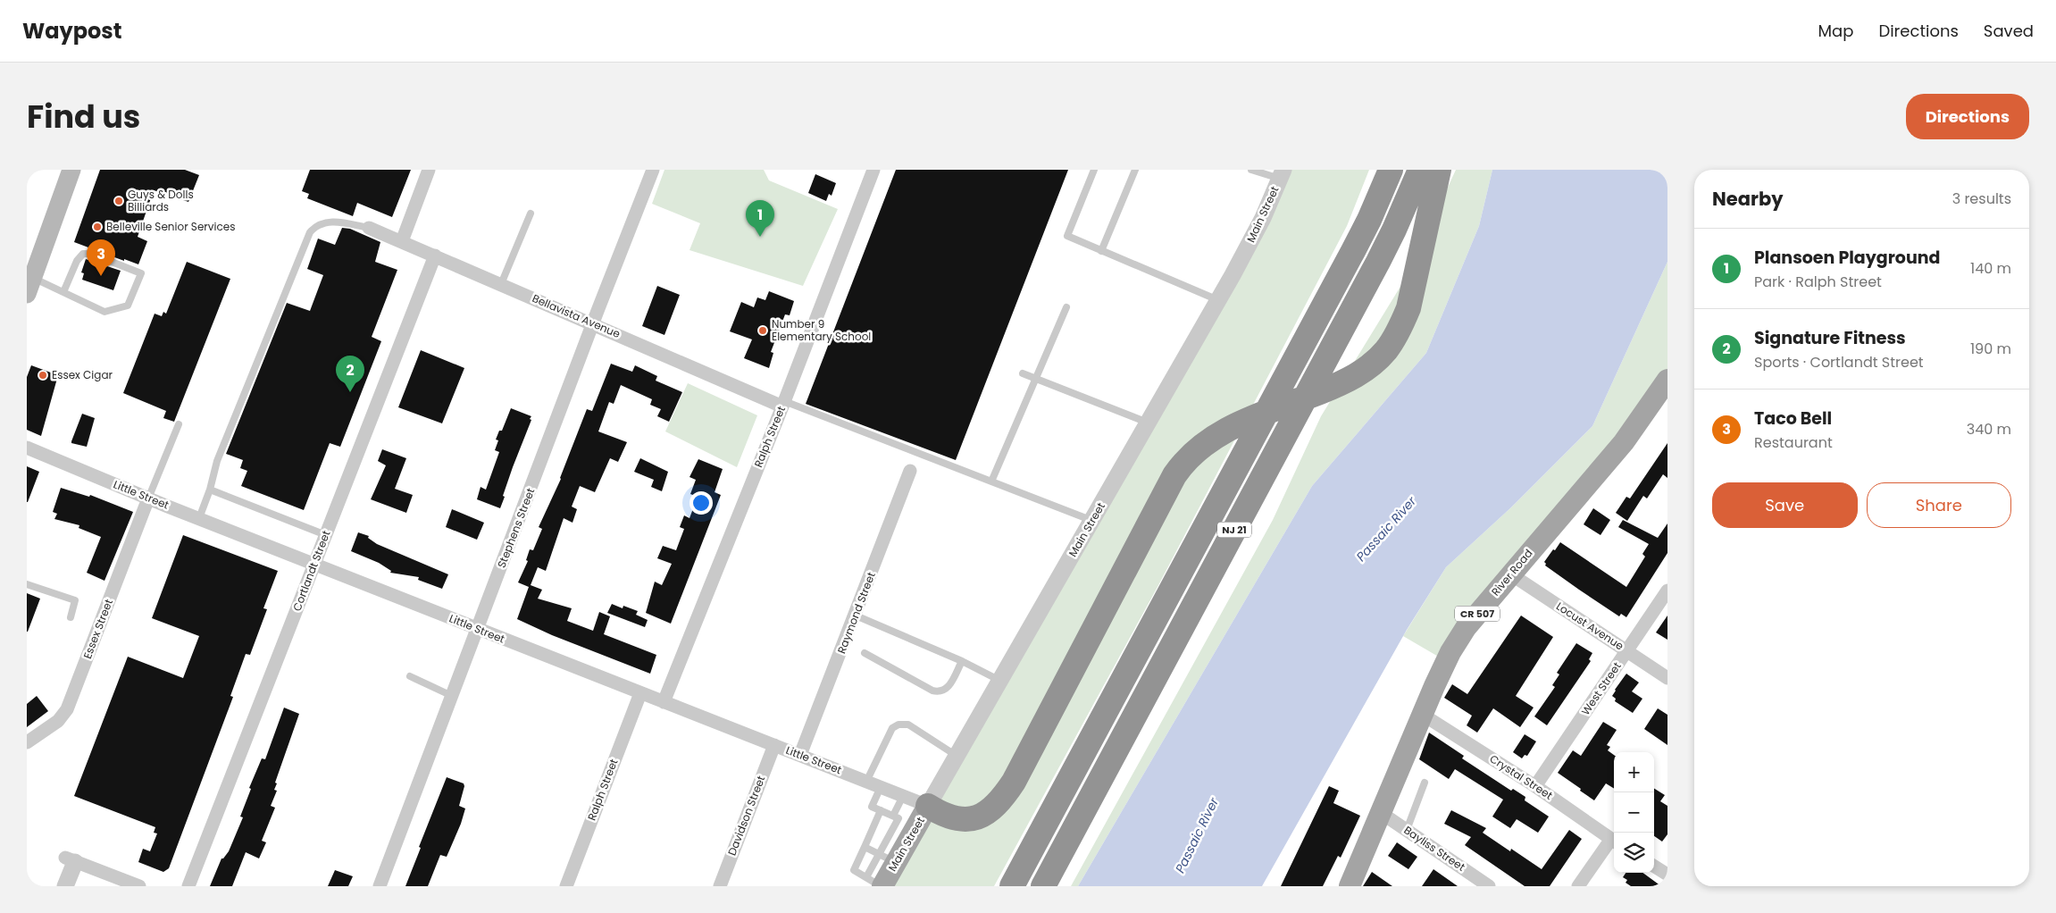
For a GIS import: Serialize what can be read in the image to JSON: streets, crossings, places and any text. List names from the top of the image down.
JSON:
{
  "streets": {
    "highway": ["NJ 21"],
    "main road": ["Main Street", "River Road", "CR 507"],
    "street": [
      "Bellavista Avenue",
      "Ralph Street",
      "Little Street",
      "Stephens Street",
      "Cortlandt Street",
      "Raymond Street",
      "Locust Avenue",
      "Essex Street",
      "West Street",
      "Crystal Street",
      "Davidson Street",
      "Bayliss Street"
    ]
  },
  "crossings": [
    ["Main Street", "Little Street"],
    ["Bellavista Avenue", "Ralph Street"],
    ["Bellavista Avenue", "Stephens Street"],
    ["Bellavista Avenue", "Cortlandt Street"],
    ["Ralph Street", "Little Street"],
    ["Little Street", "Stephens Street"],
    ["Little Street", "Cortlandt Street"],
    ["Little Street", "Raymond Street"],
    ["Little Street", "Essex Street"],
    ["Little Street", "Davidson Street"],
    ["River Road", "Locust Avenue"],
    ["River Road", "Crystal Street"],
    ["River Road", "Bayliss Street"],
    ["Locust Avenue", "West Street"],
    ["West Street", "Crystal Street"]
  ],
  "water": ["Passaic River"],
  "places": [
    "Guys & Dolls Billiards",
    "Belleville Senior Services",
    "Number 9 Elementary School",
    "Essex Cigar"
  ],
  "page": {
    "header": "Waypost",
    "nav": ["Map", "Directions", "Saved"],
    "title": "Find us",
    "buttons": [
      "Directions",
      ["Save", "Share"]
    ],
    "heading": ["Nearby", "3 results"],
    "pins": ["1", "3", "2"],
    "list": [
      {
        "mark": "1",
        "name": "Plansoen Playground",
        "note": "Park · Ralph Street",
        "value": "140 m"
      },
      {
        "mark": "2",
        "name": "Signature Fitness",
        "note": "Sports · Cortlandt Street",
        "value": "190 m"
      },
      {
        "mark": "3",
        "name": "Taco Bell",
        "note": "Restaurant",
        "value": "340 m"
      }
    ],
    "map_buttons": ["+", "−"]
  }
}
